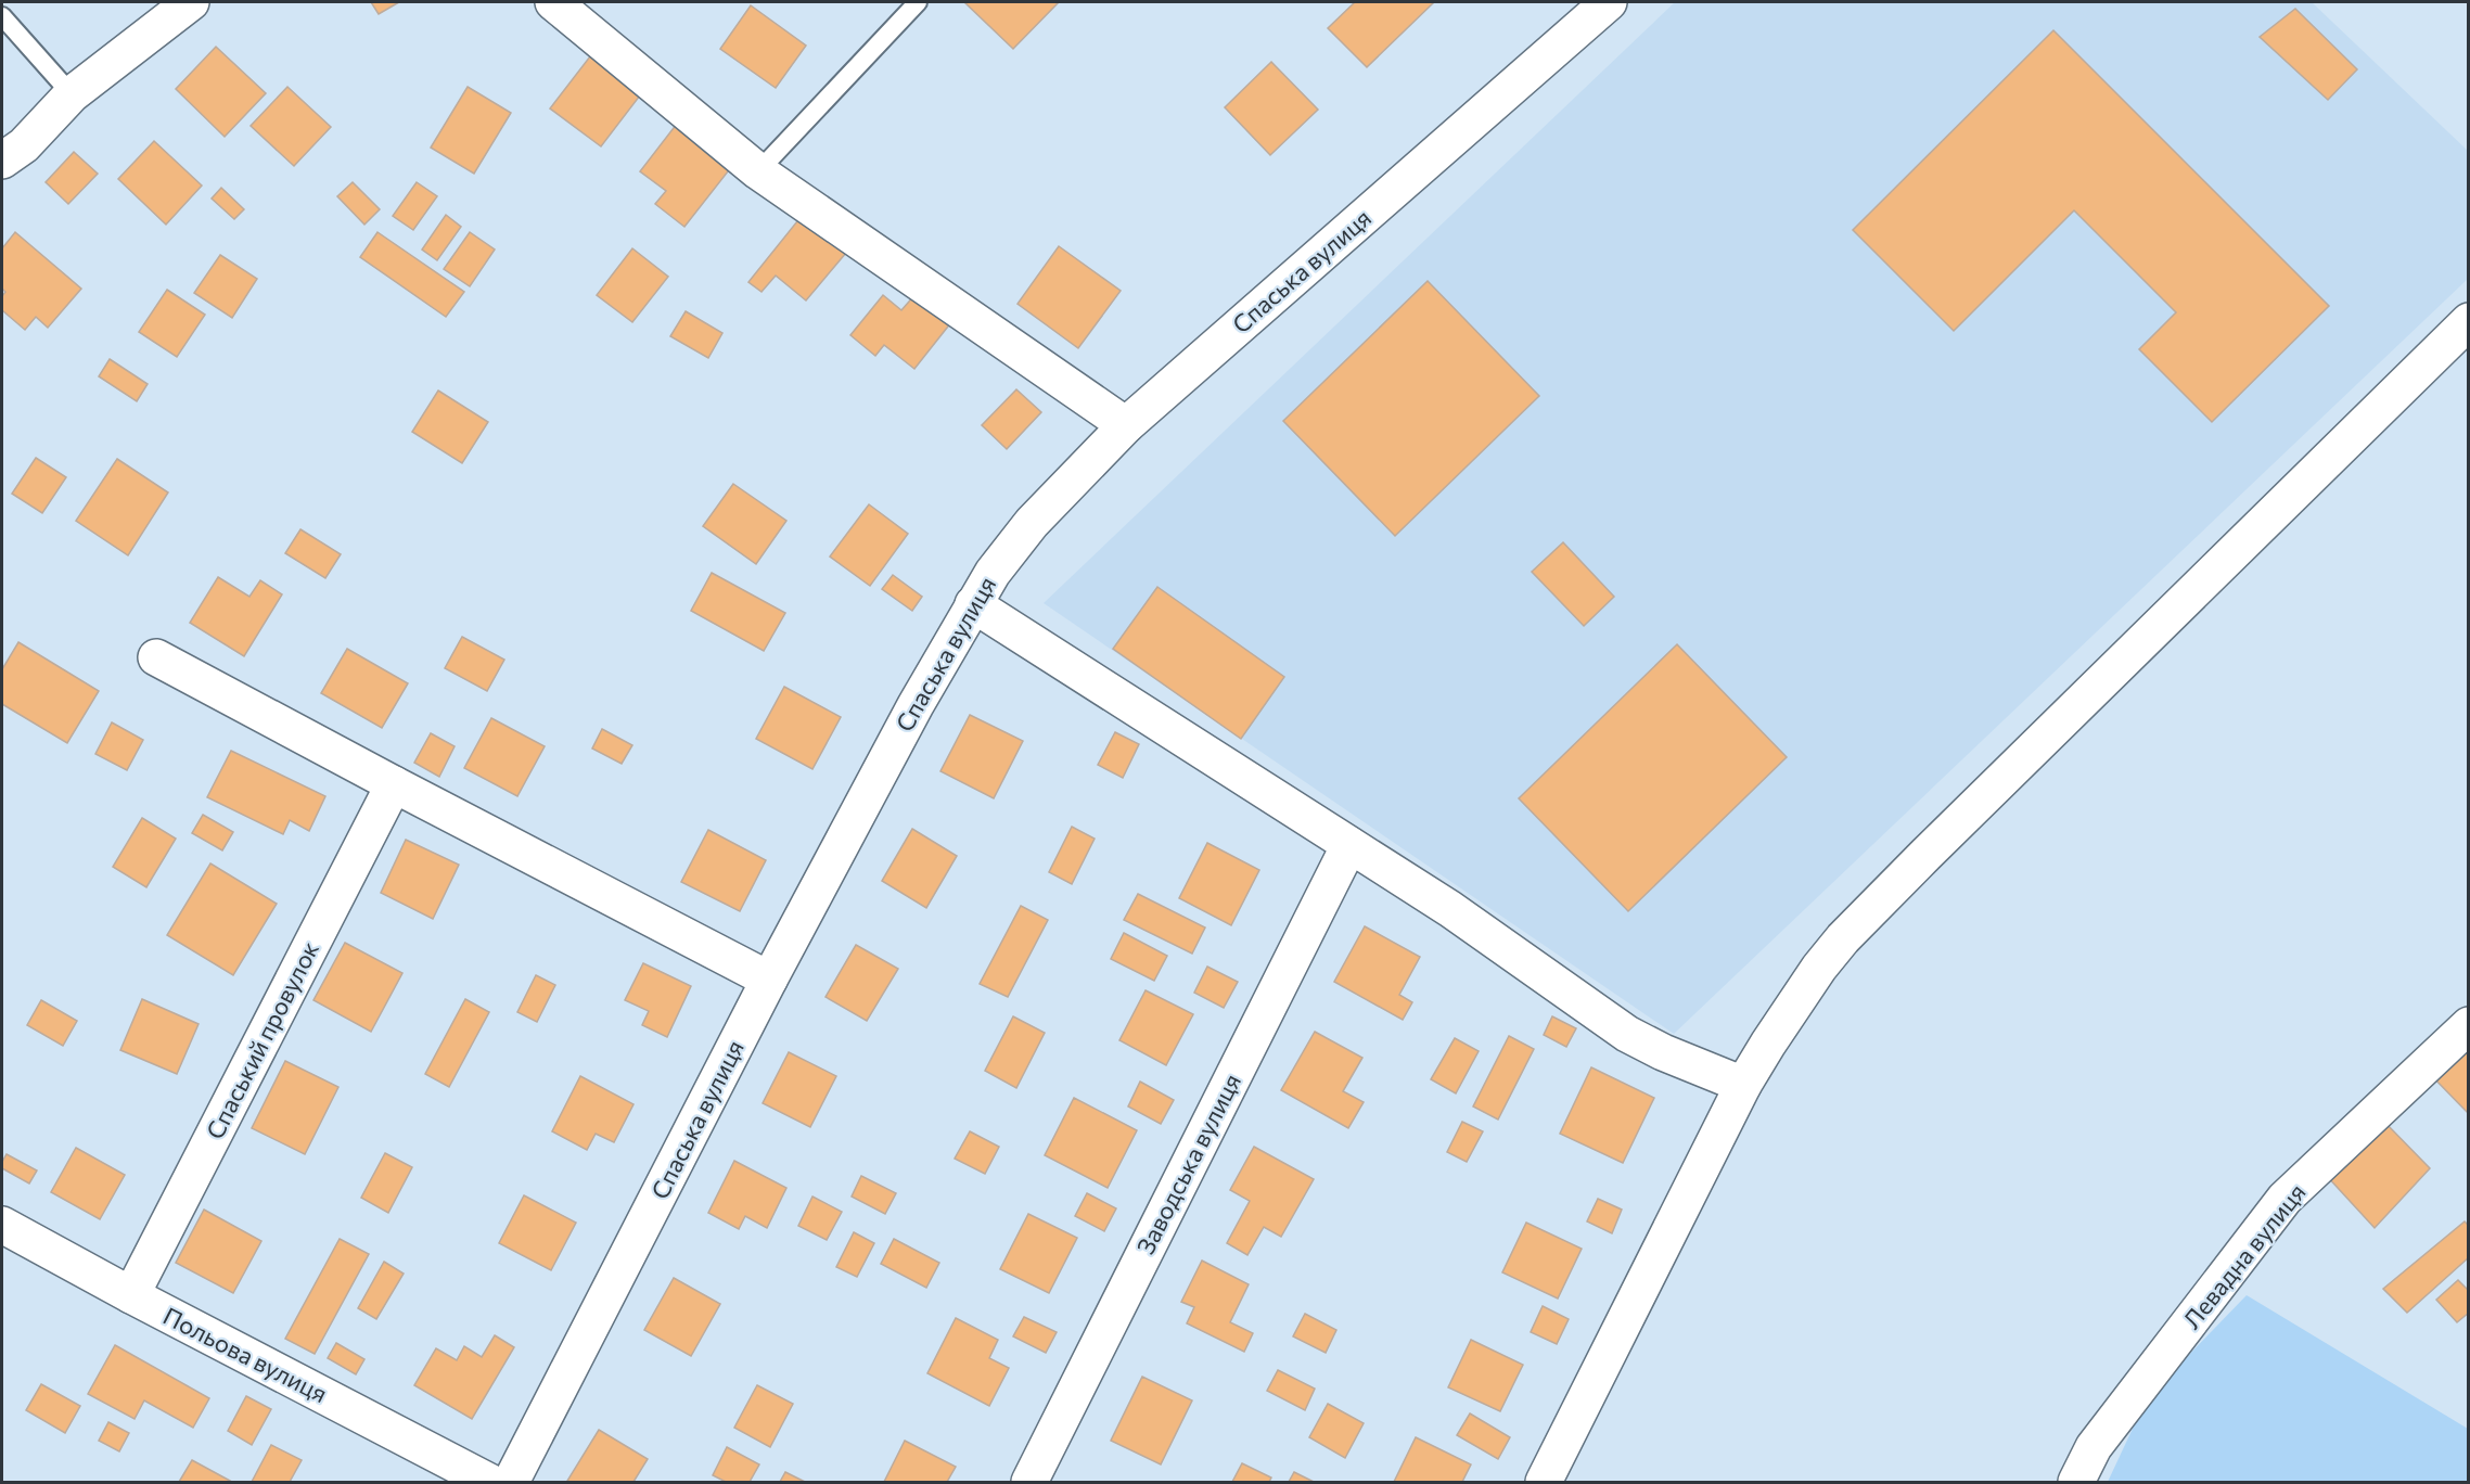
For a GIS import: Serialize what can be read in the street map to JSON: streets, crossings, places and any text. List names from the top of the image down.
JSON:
{
  "streets": {
    "street": [
      "Спаська вулиця",
      "Спаський провулок",
      "Заводська вулиця",
      "Левадна вулиця",
      "Польова вулиця"
    ]
  },
  "crossings": [
    ["Спаський провулок", "Польова вулиця"]
  ]
}
